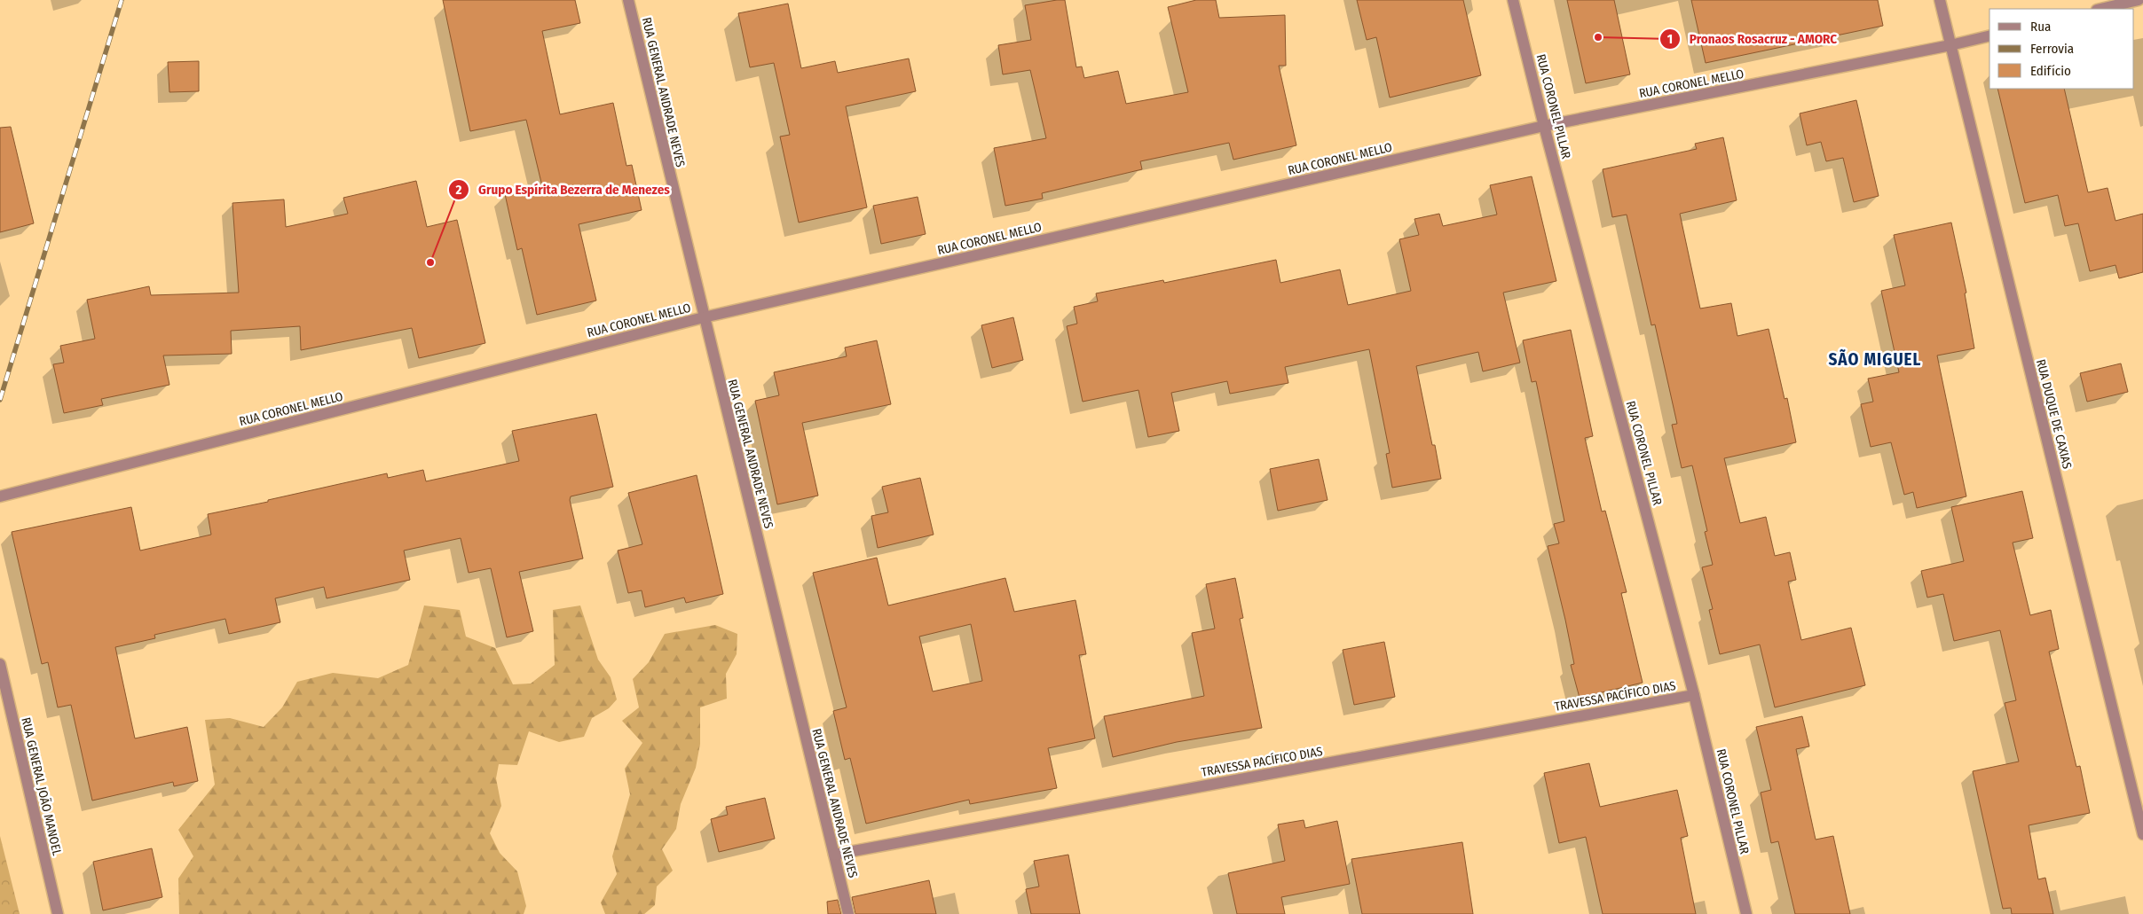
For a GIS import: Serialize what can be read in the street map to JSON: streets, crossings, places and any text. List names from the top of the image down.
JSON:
{
  "streets": {
    "street": [
      "RUA CORONEL MELLO",
      "RUA GENERAL ANDRADE NEVES",
      "RUA CORONEL PILLAR",
      "RUA DUQUE DE CAXIAS",
      "TRAVESSA PACÍFICO DIAS",
      "RUA GENERAL JOÃO MANOEL"
    ]
  },
  "crossings": [
    ["RUA CORONEL MELLO", "RUA GENERAL ANDRADE NEVES"],
    ["RUA CORONEL MELLO", "RUA CORONEL PILLAR"],
    ["RUA CORONEL MELLO", "RUA DUQUE DE CAXIAS"],
    ["RUA GENERAL ANDRADE NEVES", "TRAVESSA PACÍFICO DIAS"],
    ["RUA CORONEL PILLAR", "TRAVESSA PACÍFICO DIAS"]
  ],
  "districts": ["SÃO MIGUEL"],
  "places": ["Pronaos Rosacruz - AMORC", "Grupo Espírita Bezerra de Menezes"],
  "legend": ["Rua", "Ferrovia", "Edifício"]
}
